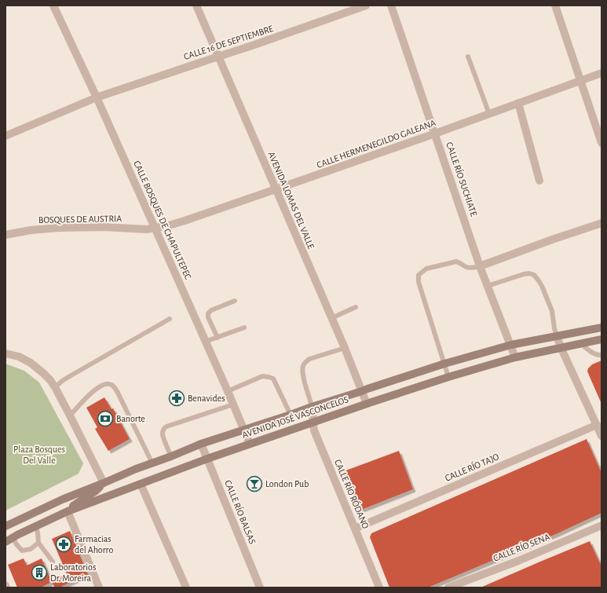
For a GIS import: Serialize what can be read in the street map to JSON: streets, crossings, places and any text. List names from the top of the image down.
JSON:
{
  "streets": {
    "main road": ["AVENIDA JOSÉ VASCONCELOS"],
    "street": [
      "CALLE 16 DE SEPTIEMBRE",
      "CALLE HERMENEGILDO GALEANA",
      "CALLE RÍO SUCHIATE",
      "AVENIDA LOMAS DEL VALLE",
      "BOSQUES DE AUSTRIA",
      "CALLE BOSQUES DE CHAPULTEPEC",
      "CALLE RÍO TAJO",
      "CALLE RÍO RÓDANO",
      "CALLE RÍO BALSAS",
      "CALLE RÍO SENA"
    ]
  },
  "crossings": [
    ["CALLE 16 DE SEPTIEMBRE", "AVENIDA LOMAS DEL VALLE"],
    ["CALLE 16 DE SEPTIEMBRE", "CALLE BOSQUES DE CHAPULTEPEC"],
    ["CALLE HERMENEGILDO GALEANA", "CALLE RÍO SUCHIATE"],
    ["CALLE HERMENEGILDO GALEANA", "AVENIDA LOMAS DEL VALLE"],
    ["CALLE HERMENEGILDO GALEANA", "BOSQUES DE AUSTRIA"],
    ["CALLE HERMENEGILDO GALEANA", "CALLE BOSQUES DE CHAPULTEPEC"],
    ["CALLE RÍO SUCHIATE", "AVENIDA JOSÉ VASCONCELOS"],
    ["AVENIDA LOMAS DEL VALLE", "AVENIDA JOSÉ VASCONCELOS"],
    ["BOSQUES DE AUSTRIA", "CALLE BOSQUES DE CHAPULTEPEC"],
    ["CALLE BOSQUES DE CHAPULTEPEC", "AVENIDA JOSÉ VASCONCELOS"],
    ["AVENIDA JOSÉ VASCONCELOS", "CALLE RÍO RÓDANO"],
    ["AVENIDA JOSÉ VASCONCELOS", "CALLE RÍO BALSAS"],
    ["CALLE RÍO TAJO", "CALLE RÍO RÓDANO"]
  ],
  "parks": ["Plaza Bosques Del Valle"],
  "places": {
    "pharmacy": ["Benavides", "Farmacias del Ahorro"],
    "bank": ["Banorte"],
    "bar": ["London Pub"],
    "building": ["Laboratorios Dr. Moreira"]
  }
}
